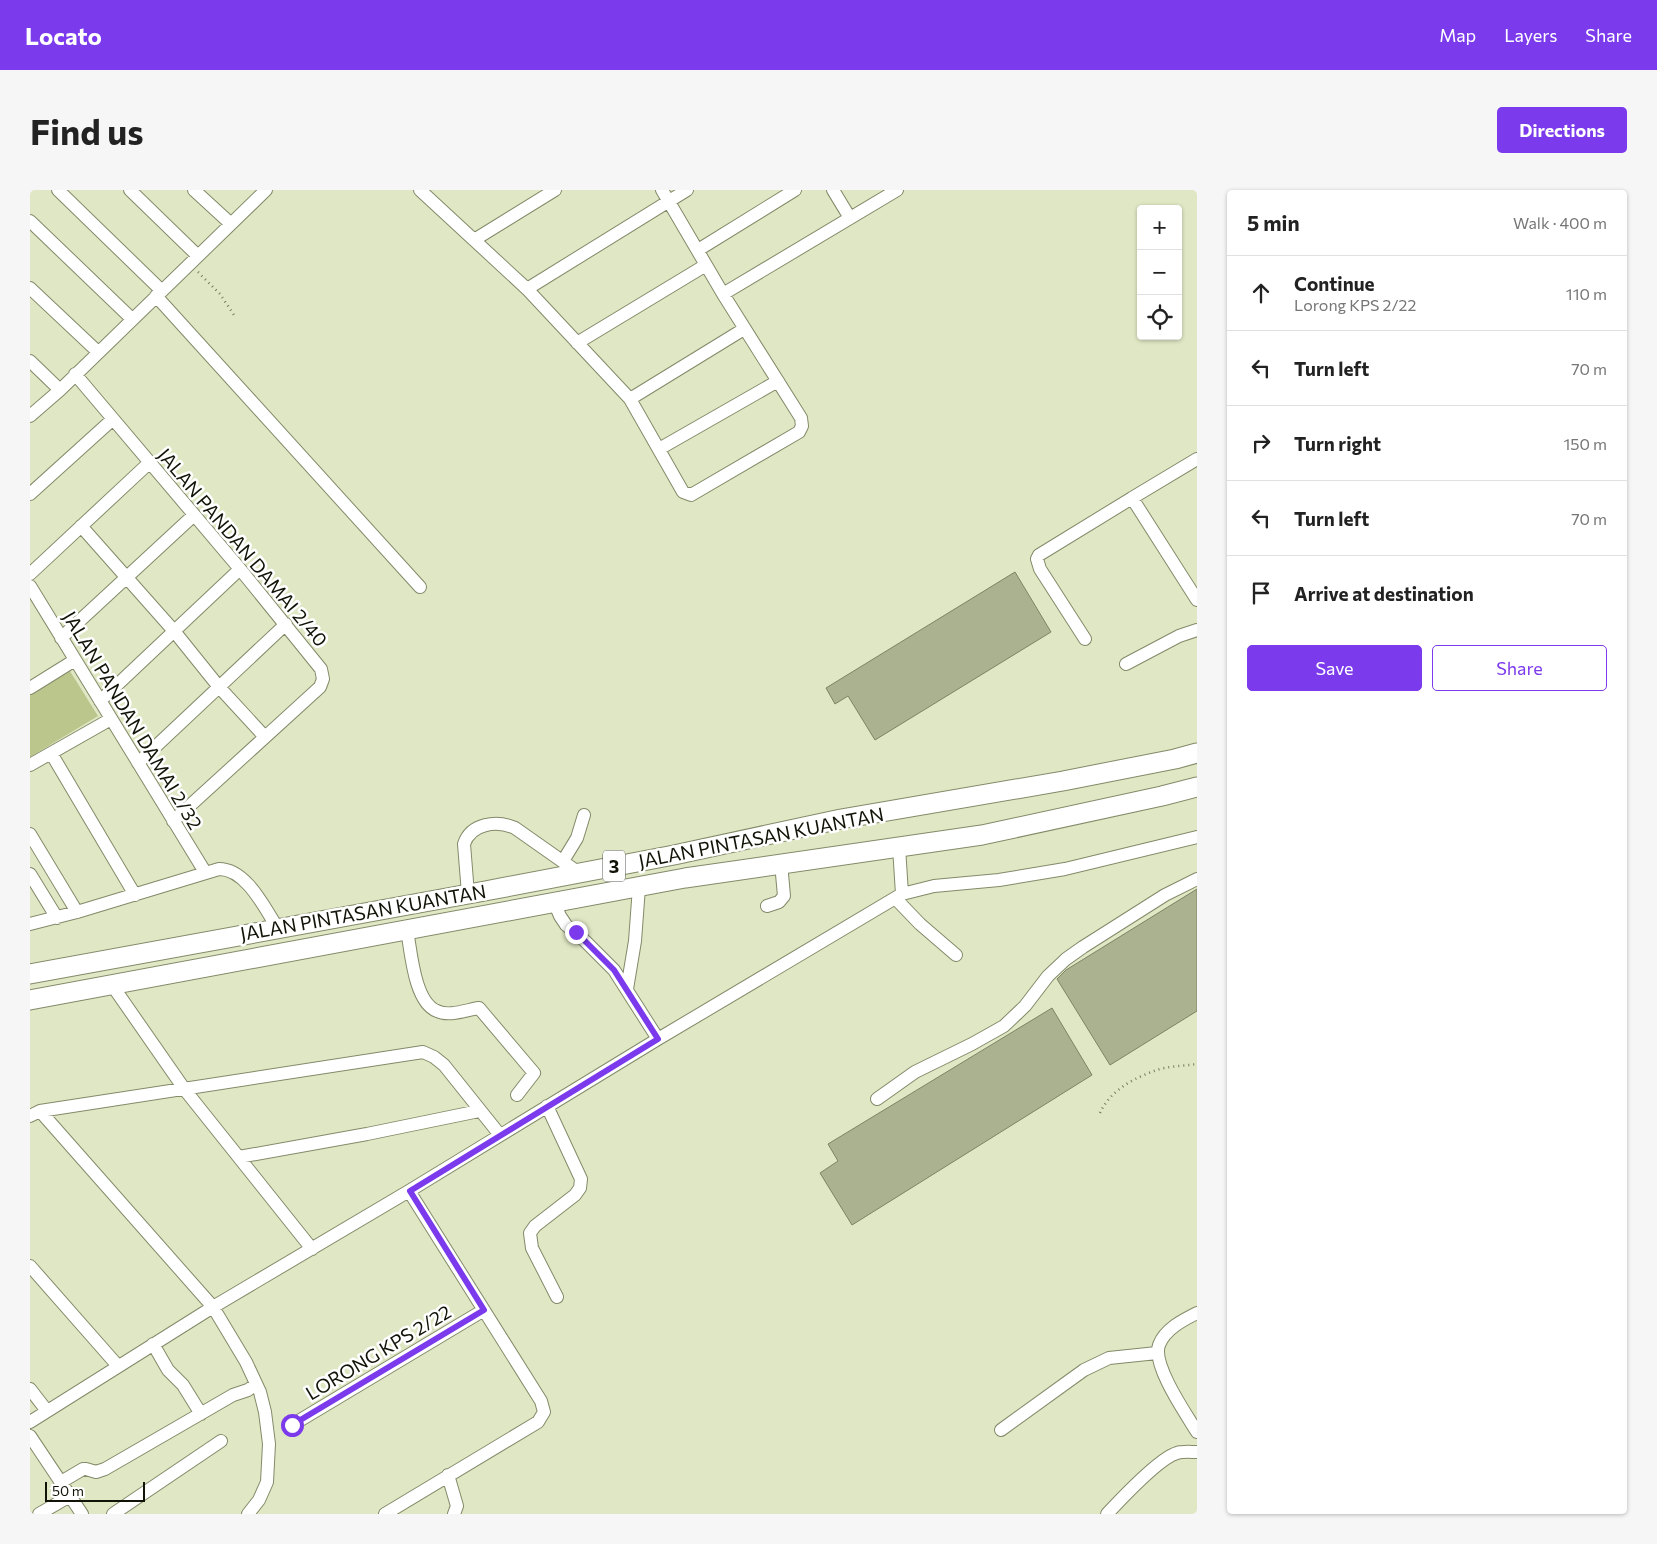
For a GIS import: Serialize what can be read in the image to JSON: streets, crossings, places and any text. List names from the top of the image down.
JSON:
{
  "streets": {
    "highway": ["JALAN PINTASAN KUANTAN", "3"],
    "street": ["JALAN PANDAN DAMAI 2/40", "JALAN PANDAN DAMAI 2/32", "LORONG KPS 2/22"]
  },
  "crossings": [
    ["JALAN PANDAN DAMAI 2/40", "JALAN PANDAN DAMAI 2/32"]
  ],
  "scale_bar": "50 m",
  "page": {
    "header": "Locato",
    "nav": ["Map", "Layers", "Share"],
    "buttons": [
      "Directions",
      ["Save", "Share"]
    ],
    "title": "Find us",
    "heading": ["5 min", "Walk · 400 m"],
    "map_buttons": ["+", "−"],
    "list": [
      ["Continue", "Lorong KPS 2/22", "110 m"],
      ["Turn left", "70 m"],
      ["Turn right", "150 m"],
      ["Turn left", "70 m"],
      "Arrive at destination"
    ],
    "scale": "50 m"
  }
}
